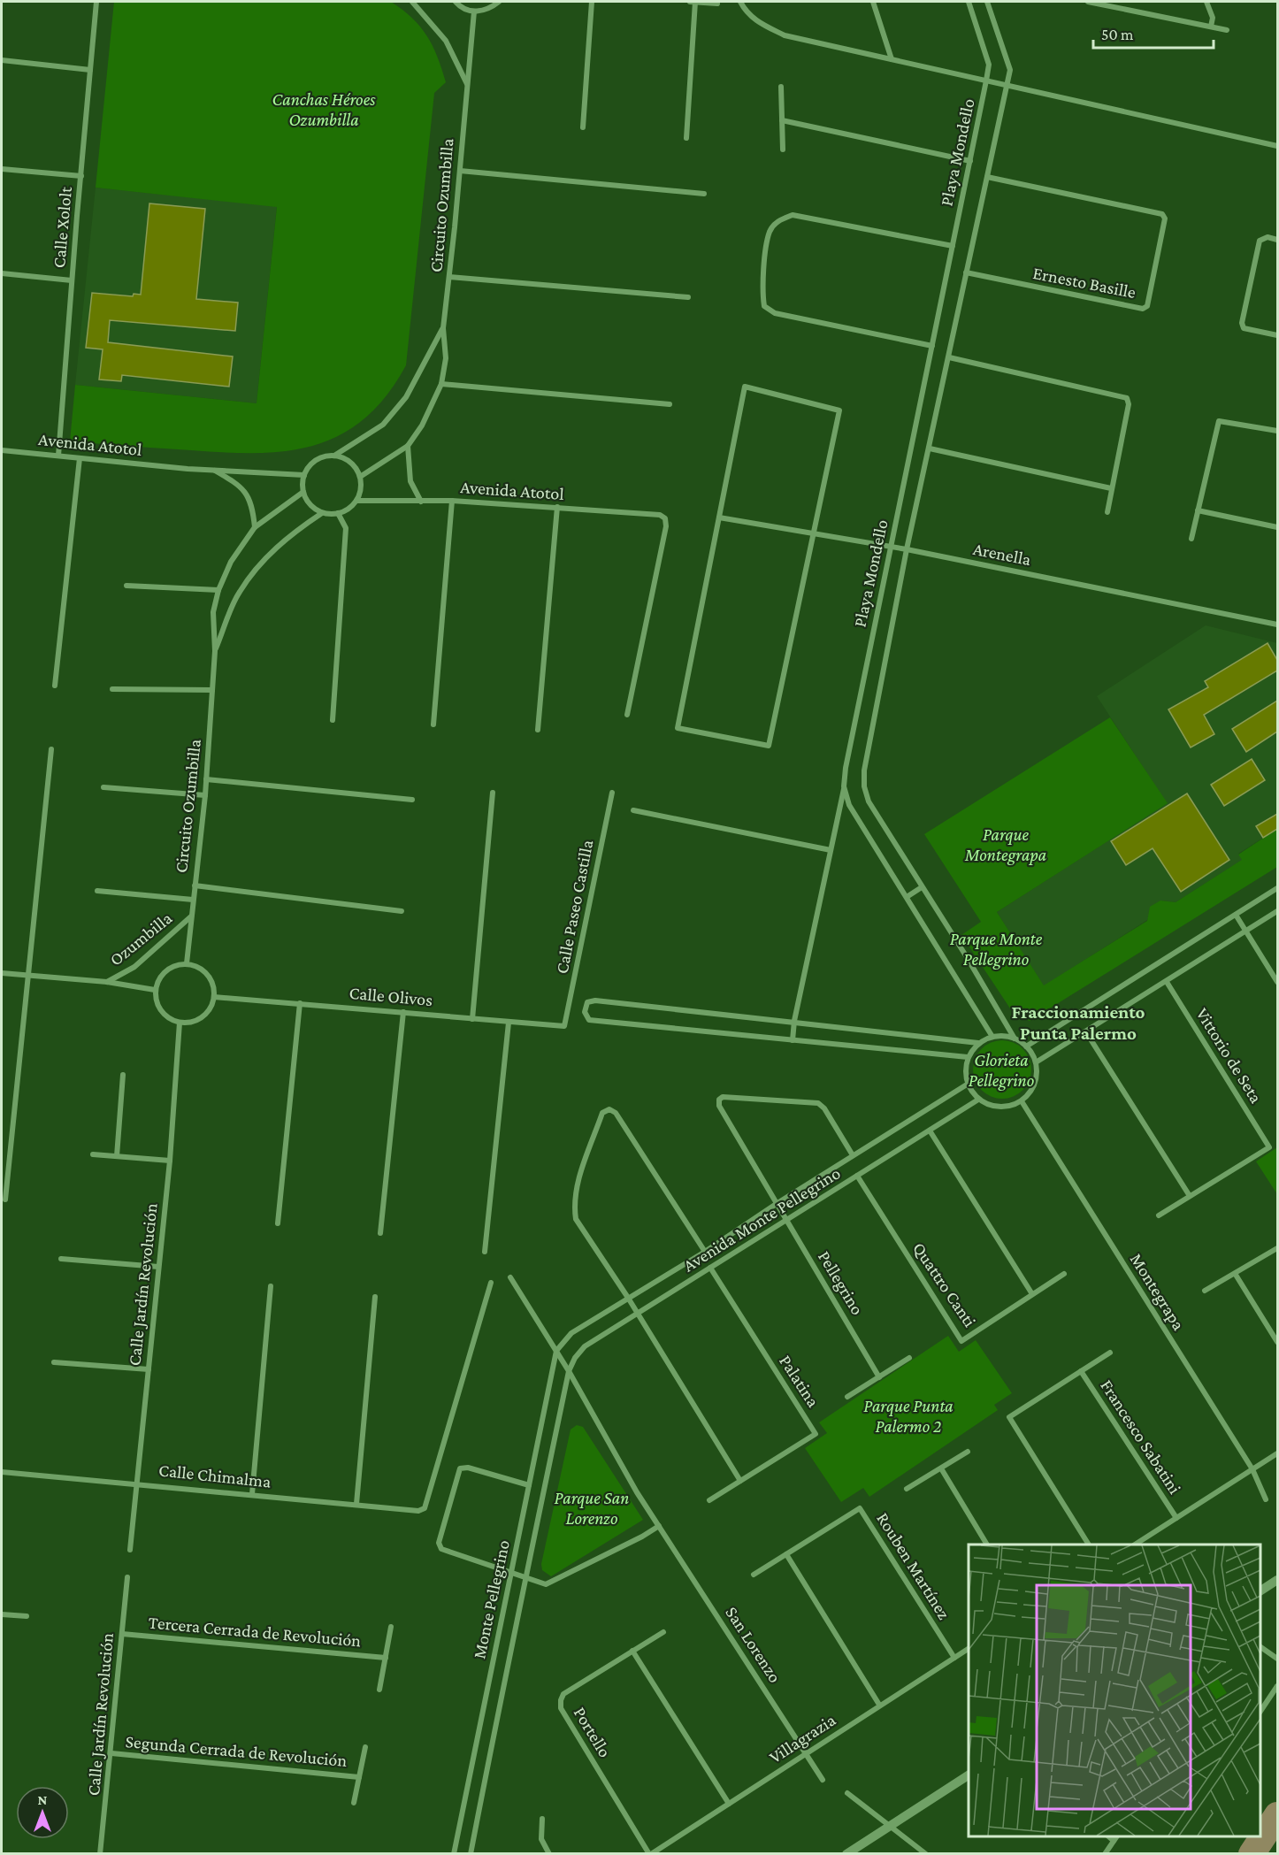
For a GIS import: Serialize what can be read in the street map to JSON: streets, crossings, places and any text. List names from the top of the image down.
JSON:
{
  "streets": {
    "street": [
      "Playa Mondello",
      "Circuito Ozumbilla",
      "Calle Xololt",
      "Ernesto Basille",
      "Avenida Atotol",
      "Arenella",
      "Calle Paseo Castilla",
      "Ozumbilla",
      "Calle Olivos",
      "Vittorio de Seta",
      "Avenida Monte Pellegrino",
      "Pellegrino",
      "Calle Jardín Revolución",
      "Quattro Canti",
      "Montegrapa",
      "Palatina",
      "Francesco Sabatini",
      "Calle Chimalma",
      "Rouben Martínez",
      "Monte Pellegrino",
      "Tercera Cerrada de Revolución",
      "San Lorenzo",
      "Portello",
      "Villagrazia",
      "Segunda Cerrada de Revolución"
    ]
  },
  "crossings": [
    ["Playa Mondello", "Ernesto Basille"],
    ["Playa Mondello", "Arenella"],
    ["Playa Mondello", "Avenida Monte Pellegrino"],
    ["Playa Mondello", "Montegrapa"],
    ["Circuito Ozumbilla", "Avenida Atotol"],
    ["Circuito Ozumbilla", "Ozumbilla"],
    ["Circuito Ozumbilla", "Calle Olivos"],
    ["Circuito Ozumbilla", "Calle Jardín Revolución"],
    ["Calle Xololt", "Avenida Atotol"],
    ["Calle Paseo Castilla", "Calle Olivos"],
    ["Calle Olivos", "Calle Jardín Revolución"],
    ["Avenida Monte Pellegrino", "Pellegrino"],
    ["Avenida Monte Pellegrino", "Quattro Canti"],
    ["Avenida Monte Pellegrino", "Montegrapa"],
    ["Avenida Monte Pellegrino", "Palatina"],
    ["Avenida Monte Pellegrino", "Monte Pellegrino"],
    ["Avenida Monte Pellegrino", "San Lorenzo"],
    ["Calle Jardín Revolución", "Calle Chimalma"],
    ["Calle Jardín Revolución", "Tercera Cerrada de Revolución"],
    ["Calle Jardín Revolución", "Segunda Cerrada de Revolución"],
    ["Rouben Martínez", "Villagrazia"],
    ["Monte Pellegrino", "San Lorenzo"],
    ["San Lorenzo", "Villagrazia"],
    ["Portello", "Villagrazia"]
  ],
  "districts": ["Fraccionamiento Punta Palermo"],
  "parks": [
    "Canchas Héroes Ozumbilla",
    "Parque Montegrapa",
    "Parque Monte Pellegrino",
    "Glorieta Pellegrino",
    "Parque Punta Palermo 2",
    "Parque San Lorenzo"
  ],
  "scale_bar": "50 m",
  "north": "top"
}
